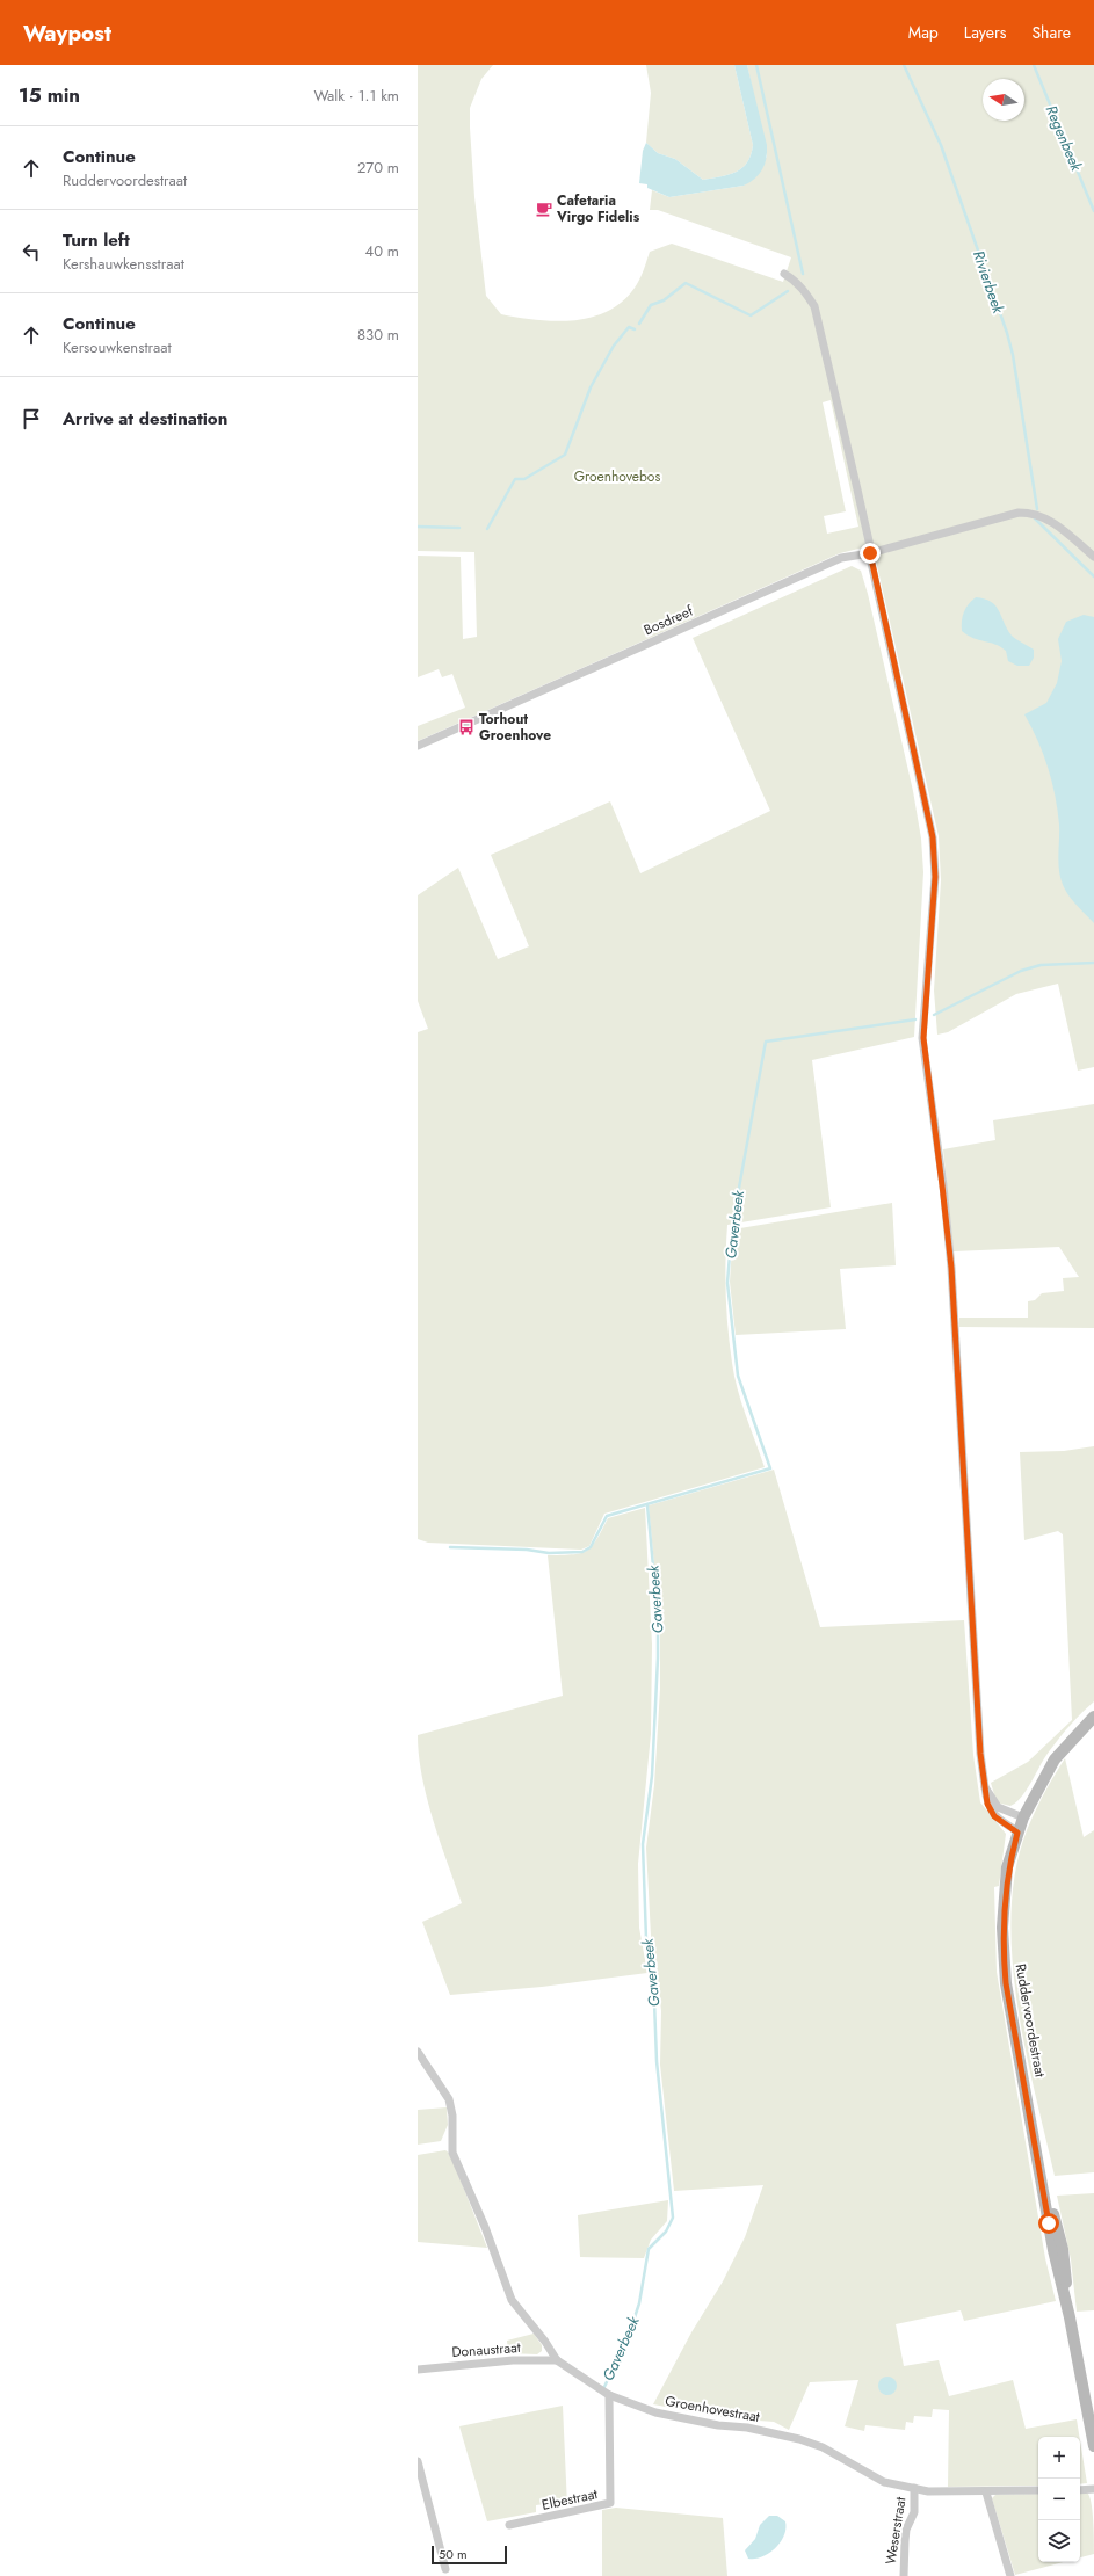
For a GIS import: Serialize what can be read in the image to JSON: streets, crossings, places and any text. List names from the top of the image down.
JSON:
{
  "streets": {
    "street": [
      "Bosdreef",
      "Ruddervoordestraat",
      "Donaustraat",
      "Groenhovestraat",
      "Elbestraat",
      "Weserstraat"
    ]
  },
  "crossings": [
    ["Donaustraat", "Groenhovestraat"],
    ["Groenhovestraat", "Elbestraat"],
    ["Groenhovestraat", "Weserstraat"]
  ],
  "water": ["Regenbeek", "Rivierbeek", "Gaverbeek"],
  "parks": ["Groenhovebos"],
  "places": {
    "cafe": ["Cafetaria Virgo Fidelis"],
    "bus stop": ["Torhout Groenhove"]
  },
  "scale_bar": "50 m",
  "north": "left",
  "page": {
    "header": "Waypost",
    "nav": ["Map", "Layers", "Share"],
    "heading": ["15 min", "Walk · 1.1 km"],
    "list": [
      ["Continue", "Ruddervoordestraat", "270 m"],
      ["Turn left", "Kershauwkensstraat", "40 m"],
      ["Continue", "Kersouwkenstraat", "830 m"],
      "Arrive at destination"
    ],
    "map_buttons": ["+", "−"],
    "scale": "50 m"
  }
}
